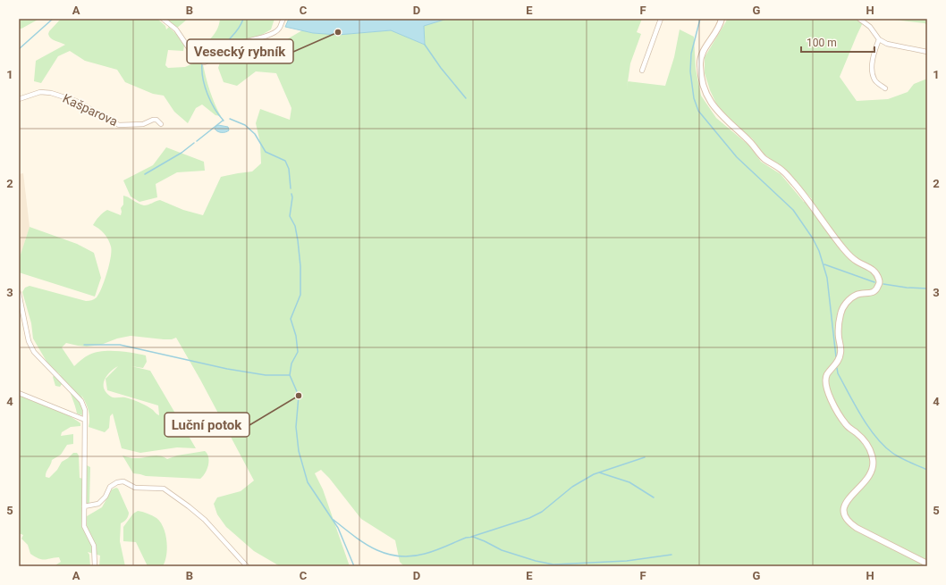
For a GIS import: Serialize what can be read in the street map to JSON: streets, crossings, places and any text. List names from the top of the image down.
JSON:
{
  "streets": {
    "street": ["Kašparova"]
  },
  "places": ["Vesecký rybník", "Luční potok"],
  "scale_bar": "100 m",
  "grid": {
    "columns": [
      "A",
      "B",
      "C",
      "D",
      "E",
      "F",
      "G",
      "H"
    ],
    "rows": [
      "1",
      "2",
      "3",
      "4",
      "5"
    ]
  }
}
